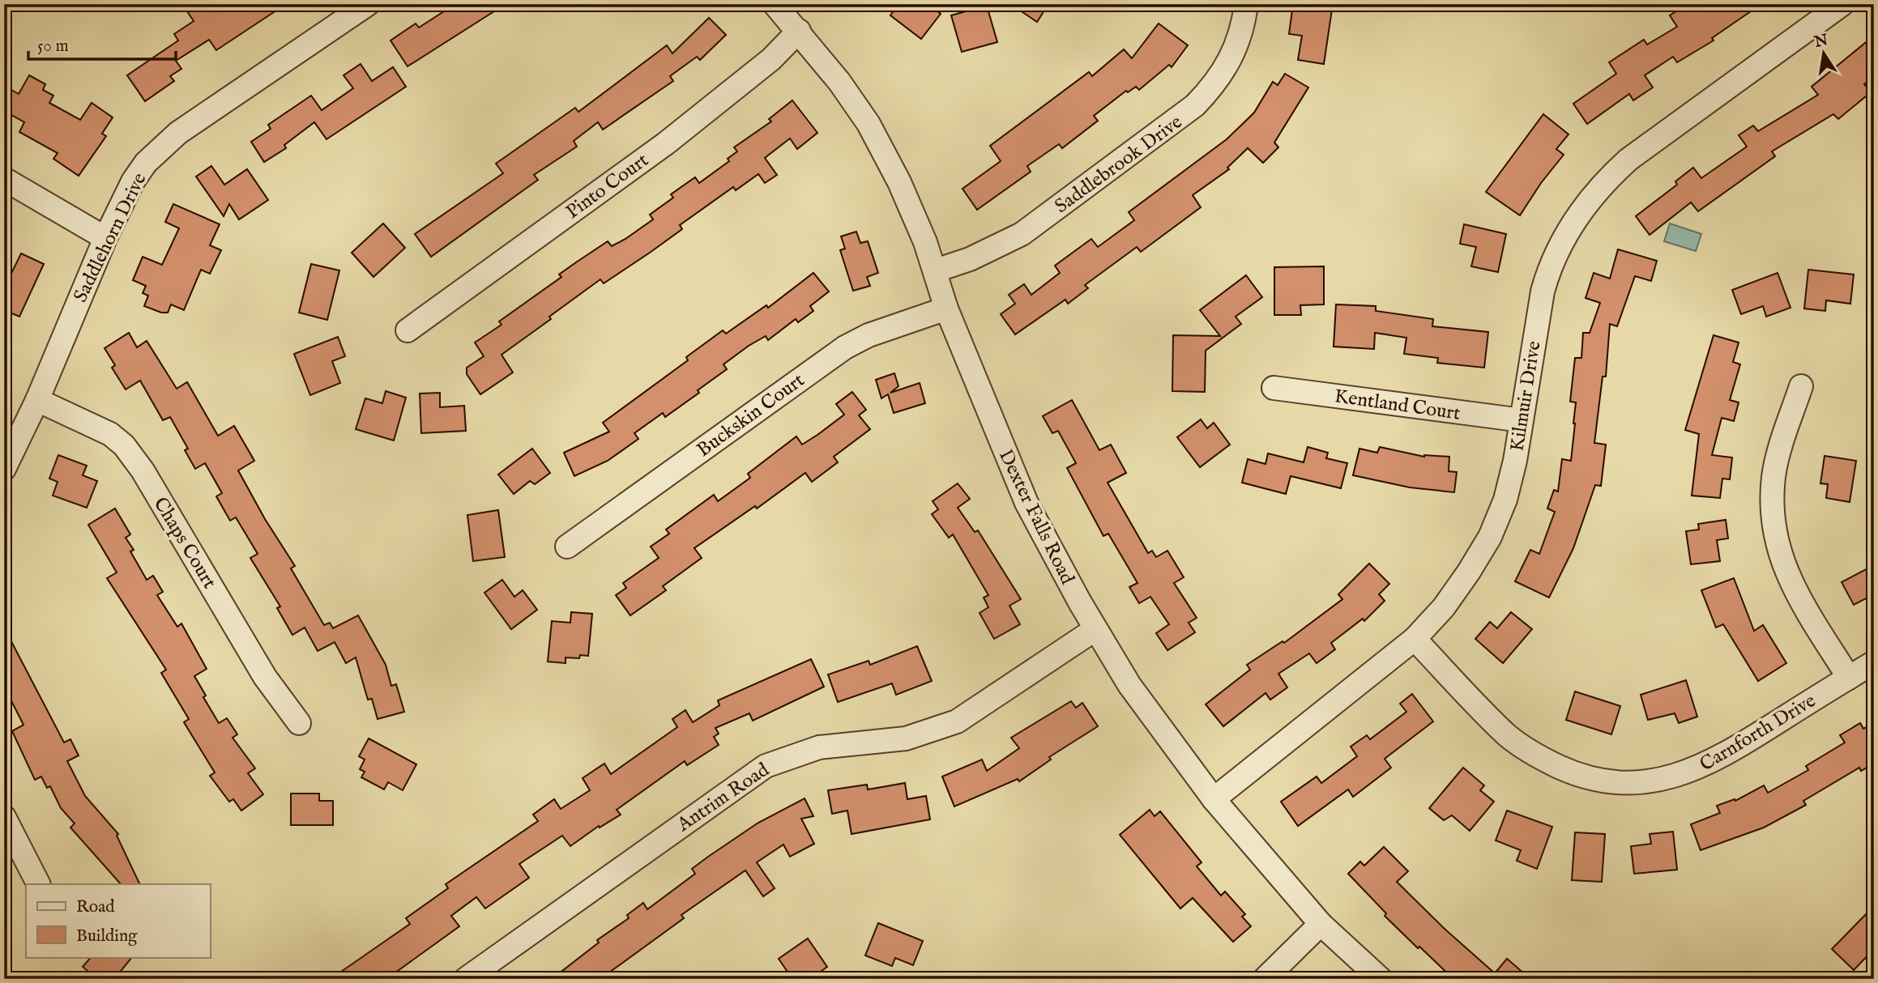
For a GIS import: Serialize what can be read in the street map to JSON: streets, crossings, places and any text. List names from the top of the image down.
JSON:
{
  "streets": {
    "street": [
      "Saddlebrook Drive",
      "Pinto Court",
      "Saddlehorn Drive",
      "Kilmuir Drive",
      "Kentland Court",
      "Buckskin Court",
      "Dexter Falls Road",
      "Chaps Court",
      "Carnforth Drive",
      "Antrim Road"
    ]
  },
  "crossings": [
    ["Saddlebrook Drive", "Dexter Falls Road"],
    ["Pinto Court", "Dexter Falls Road"],
    ["Saddlehorn Drive", "Chaps Court"],
    ["Kilmuir Drive", "Kentland Court"],
    ["Kilmuir Drive", "Dexter Falls Road"],
    ["Kilmuir Drive", "Carnforth Drive"],
    ["Buckskin Court", "Dexter Falls Road"],
    ["Dexter Falls Road", "Antrim Road"]
  ],
  "legend": ["Road", "Building"],
  "scale_bar": "50 m",
  "north": "top"
}
